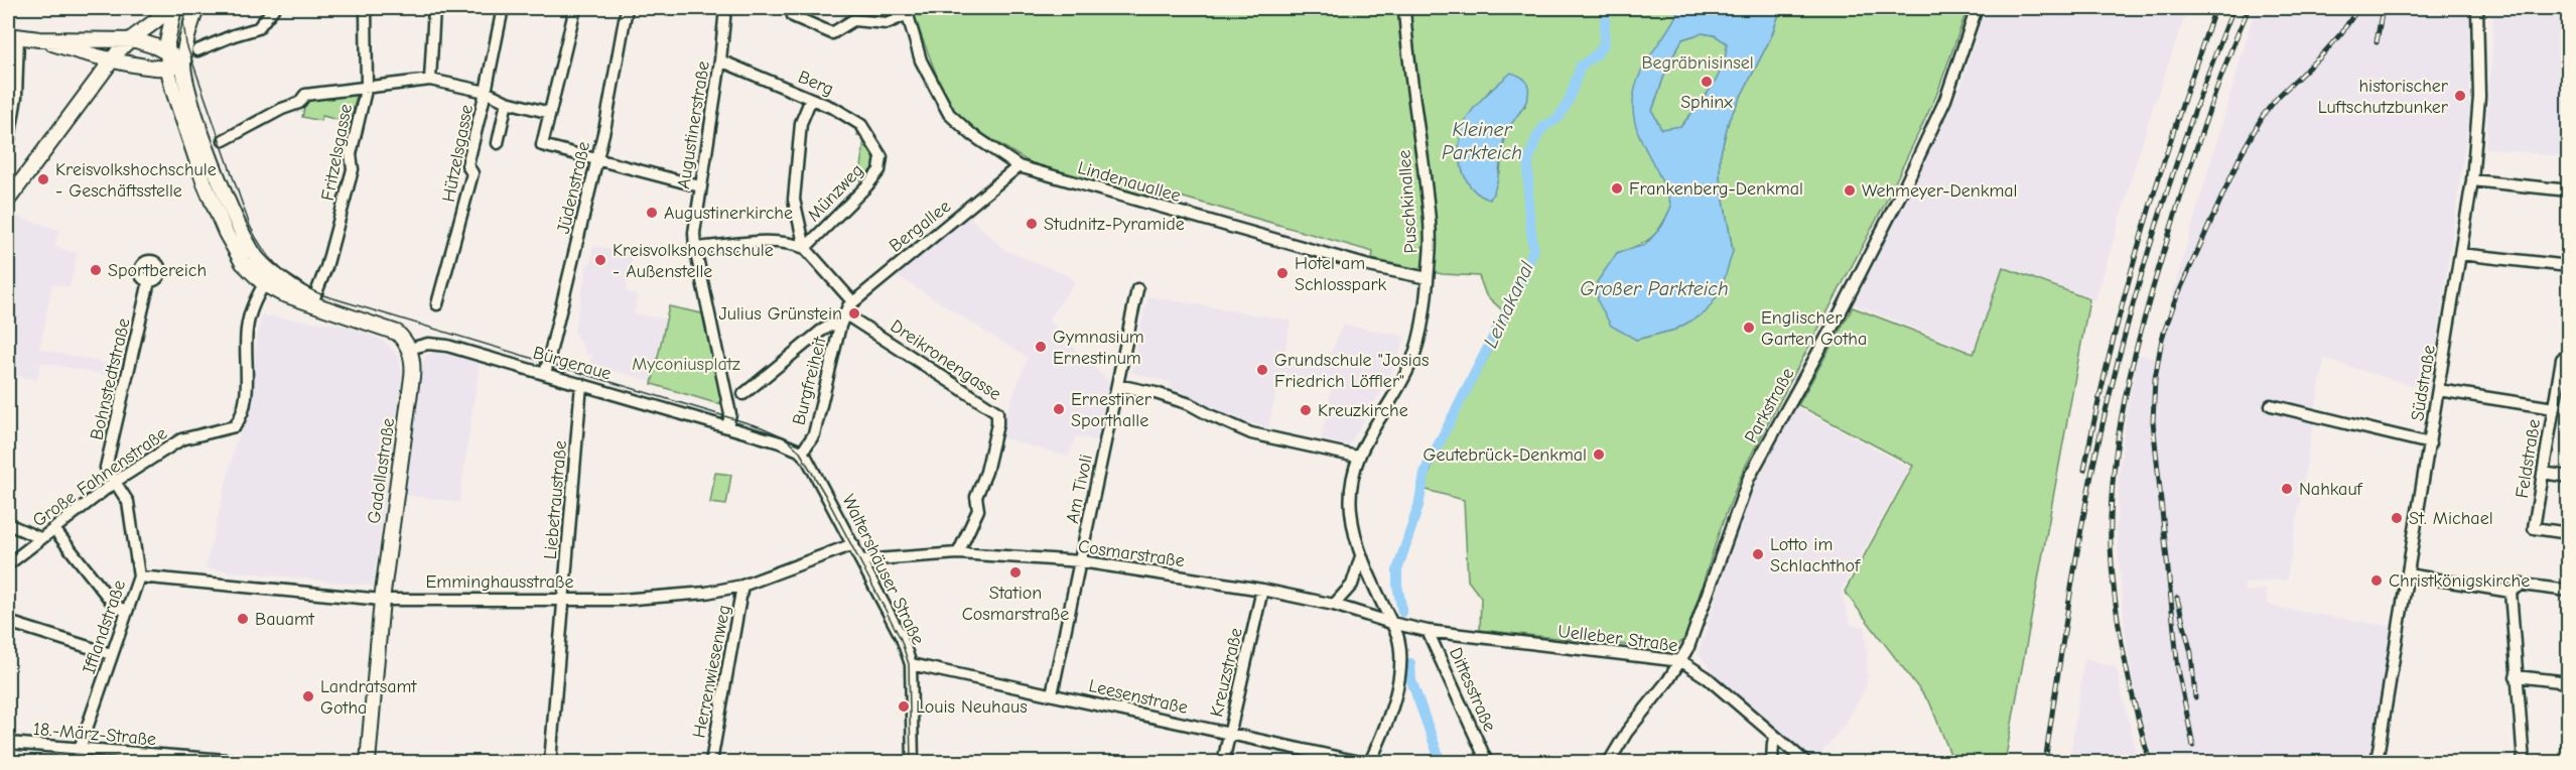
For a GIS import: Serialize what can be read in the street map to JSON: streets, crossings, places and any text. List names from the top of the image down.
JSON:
{
  "streets": {
    "main road": ["Gadollastraße"],
    "street": [
      "Berg",
      "Augustinerstraße",
      "Fritzelsgasse",
      "Hützelsgasse",
      "Lindenauallee",
      "Jüdenstraße",
      "Münzweg",
      "Puschkinallee",
      "Bergallee",
      "Dreikronengasse",
      "Bürgeraue",
      "Bohnstedtstraße",
      "Burgfreiheit",
      "Südstraße",
      "Parkstraße",
      "Feldstraße",
      "Große Fahnenstraße",
      "Am Tivoli",
      "Liebetraustraße",
      "Cosmarstraße",
      "Waltershäuser Straße",
      "Emminghausstraße",
      "Ifflandstraße",
      "Uelleber Straße",
      "Herrenwiesenweg",
      "Kreuzstraße",
      "Dittesstraße",
      "Leesenstraße",
      "18.-März-Straße"
    ]
  },
  "crossings": [
    ["Berg", "Augustinerstraße"],
    ["Berg", "Münzweg"],
    ["Lindenauallee", "Puschkinallee"],
    ["Lindenauallee", "Bergallee"],
    ["Jüdenstraße", "Bürgeraue"],
    ["Puschkinallee", "Cosmarstraße"],
    ["Puschkinallee", "Uelleber Straße"],
    ["Bergallee", "Dreikronengasse"],
    ["Bergallee", "Burgfreiheit"],
    ["Dreikronengasse", "Burgfreiheit"],
    ["Dreikronengasse", "Cosmarstraße"],
    ["Bürgeraue", "Burgfreiheit"],
    ["Bürgeraue", "Gadollastraße"],
    ["Bürgeraue", "Liebetraustraße"],
    ["Bürgeraue", "Waltershäuser Straße"],
    ["Bohnstedtstraße", "Große Fahnenstraße"],
    ["Bohnstedtstraße", "Ifflandstraße"],
    ["Burgfreiheit", "Waltershäuser Straße"],
    ["Parkstraße", "Uelleber Straße"],
    ["Gadollastraße", "Emminghausstraße"],
    ["Große Fahnenstraße", "Ifflandstraße"],
    ["Am Tivoli", "Cosmarstraße"],
    ["Am Tivoli", "Leesenstraße"],
    ["Liebetraustraße", "Emminghausstraße"],
    ["Cosmarstraße", "Waltershäuser Straße"],
    ["Cosmarstraße", "Uelleber Straße"],
    ["Cosmarstraße", "Kreuzstraße"],
    ["Waltershäuser Straße", "Emminghausstraße"],
    ["Waltershäuser Straße", "Leesenstraße"],
    ["Emminghausstraße", "Ifflandstraße"],
    ["Emminghausstraße", "Herrenwiesenweg"],
    ["Ifflandstraße", "18.-März-Straße"],
    ["Uelleber Straße", "Dittesstraße"],
    ["Kreuzstraße", "Leesenstraße"]
  ],
  "water": ["Kleiner Parkteich", "Großer Parkteich", "Leinakanal"],
  "parks": ["Begräbnisinsel", "Myconiusplatz"],
  "places": [
    "Sphinx",
    "historischer Luftschutzbunker",
    "Kreisvolkshochschule - Geschäftsstelle",
    "Frankenberg-Denkmal",
    "Wehmeyer-Denkmal",
    "Augustinerkirche",
    "Studnitz-Pyramide",
    "Kreisvolkshochschule - Außenstelle",
    "Sportbereich",
    "Hotel am Schlosspark",
    "Julius Grünstein",
    "Englischer Garten Gotha",
    "Gymnasium Ernestinum",
    "Grundschule \"Josias Friedrich Löffler\"",
    "Ernestiner Sporthalle",
    "Kreuzkirche",
    "Geutebrück-Denkmal",
    "Nahkauf",
    "St. Michael",
    "Lotto im Schlachthof",
    "Station Cosmarstraße",
    "Christkönigskirche",
    "Bauamt",
    "Landratsamt Gotha",
    "Louis Neuhaus"
  ]
}
